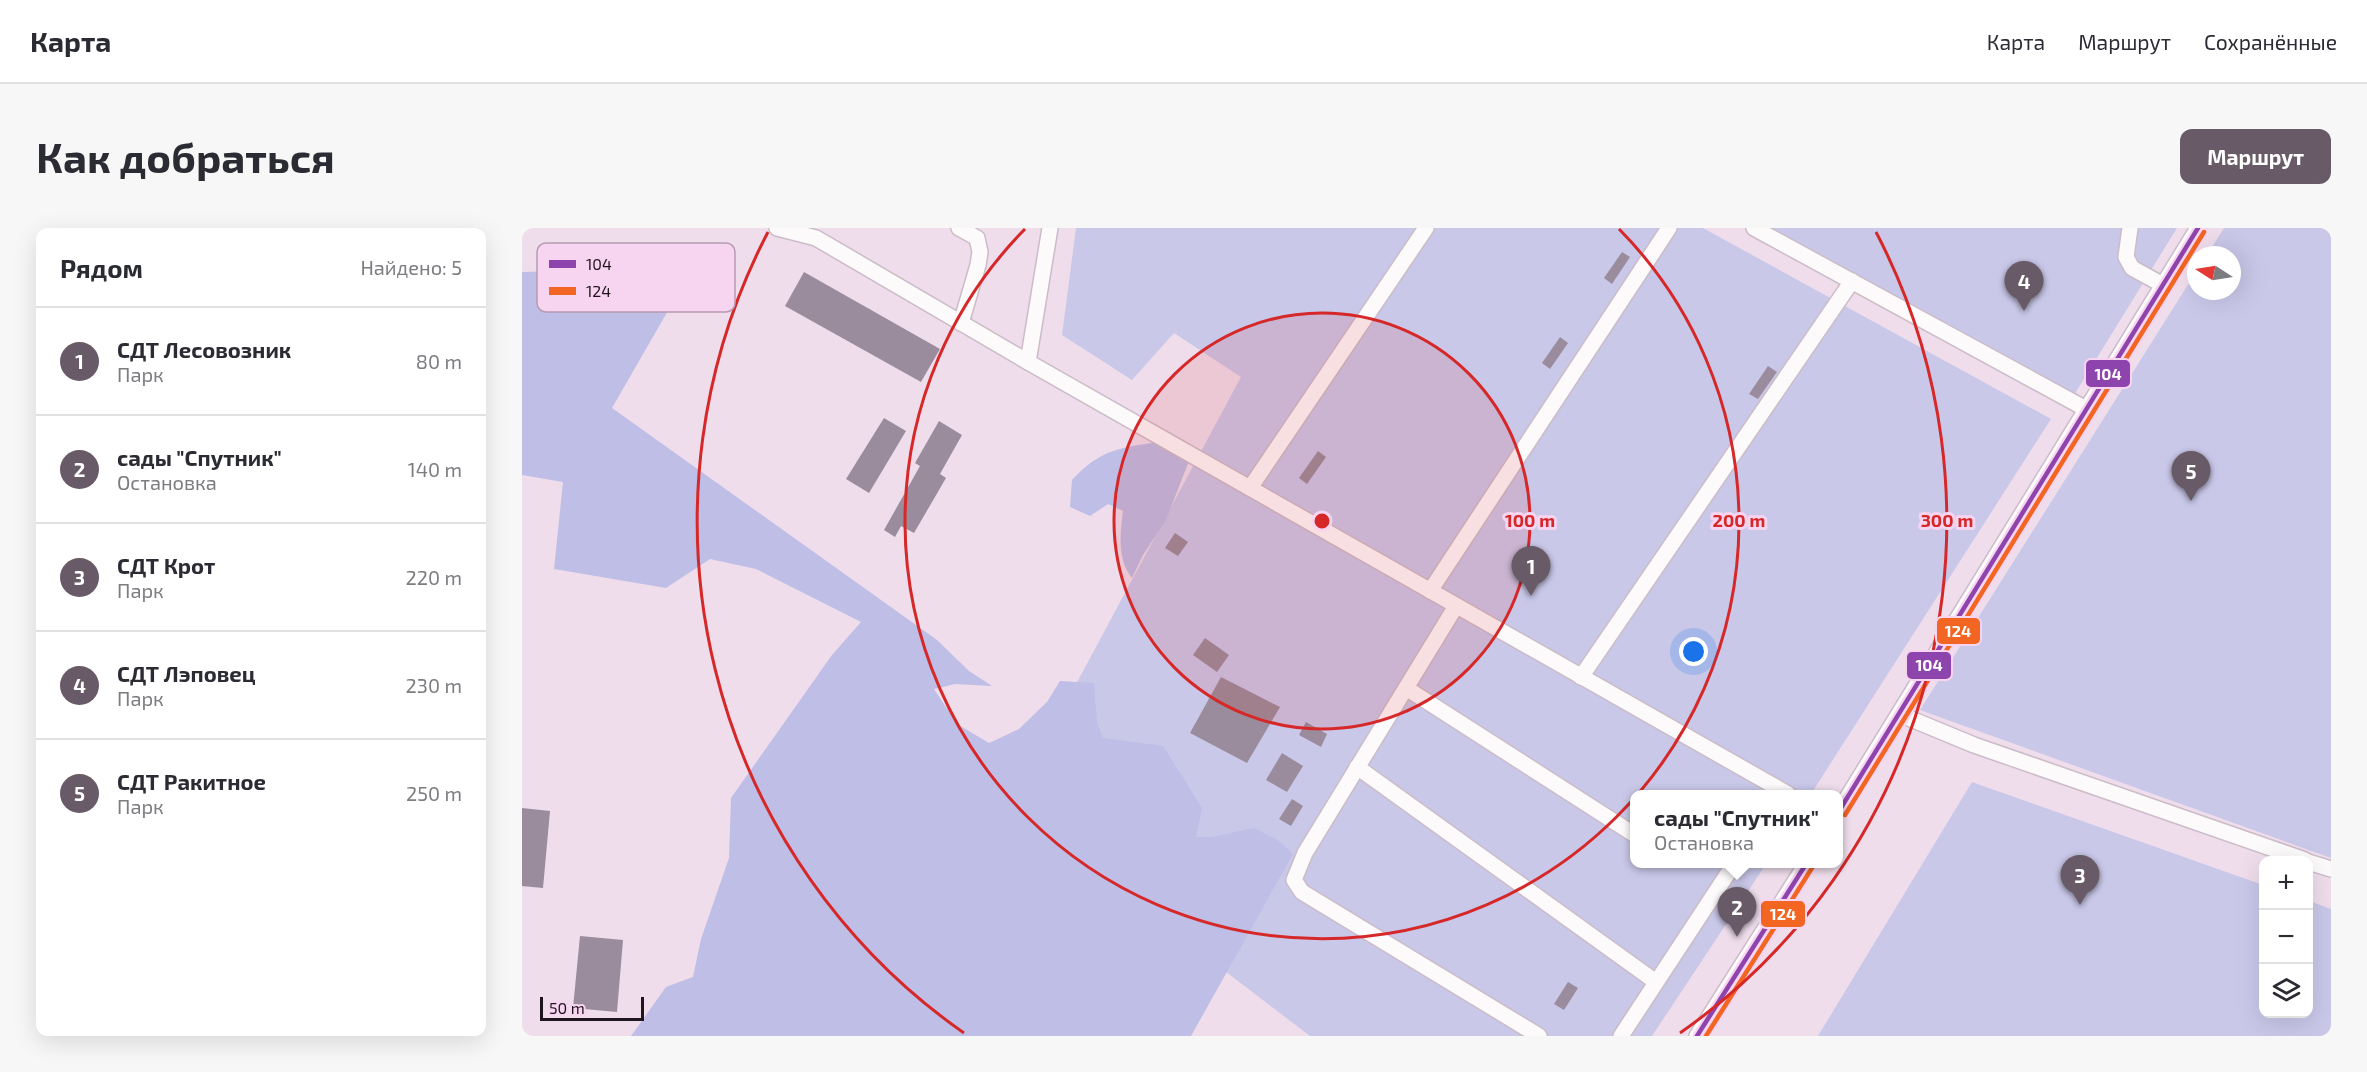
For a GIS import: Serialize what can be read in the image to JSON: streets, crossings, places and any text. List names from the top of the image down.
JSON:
{
  "lines": ["transit line 104", "transit line 124"],
  "legend": ["104", "124"],
  "scale_bar": "50 m",
  "north": "left",
  "page": {
    "header": "Карта",
    "nav": ["Карта", "Маршрут", "Сохранённые"],
    "buttons": "Маршрут",
    "title": "Как добраться",
    "heading": ["Рядом", "Найдено: 5"],
    "pins": [
      "4",
      "5",
      "1",
      "3",
      "2"
    ],
    "list": [
      {
        "mark": "1",
        "name": "СДТ Лесовозник",
        "note": "Парк",
        "value": "80 m"
      },
      {
        "mark": "2",
        "name": "сады \"Спутник\"",
        "note": "Остановка",
        "value": "140 m"
      },
      {
        "mark": "3",
        "name": "СДТ Крот",
        "note": "Парк",
        "value": "220 m"
      },
      {
        "mark": "4",
        "name": "СДТ Лэповец",
        "note": "Парк",
        "value": "230 m"
      },
      {
        "mark": "5",
        "name": "СДТ Ракитное",
        "note": "Парк",
        "value": "250 m"
      }
    ],
    "popup": ["сады \"Спутник\"", "Остановка"],
    "map_buttons": ["+", "−"],
    "scale": "50 m"
  },
  "rings": ["100 m", "200 m", "300 m"]
}
